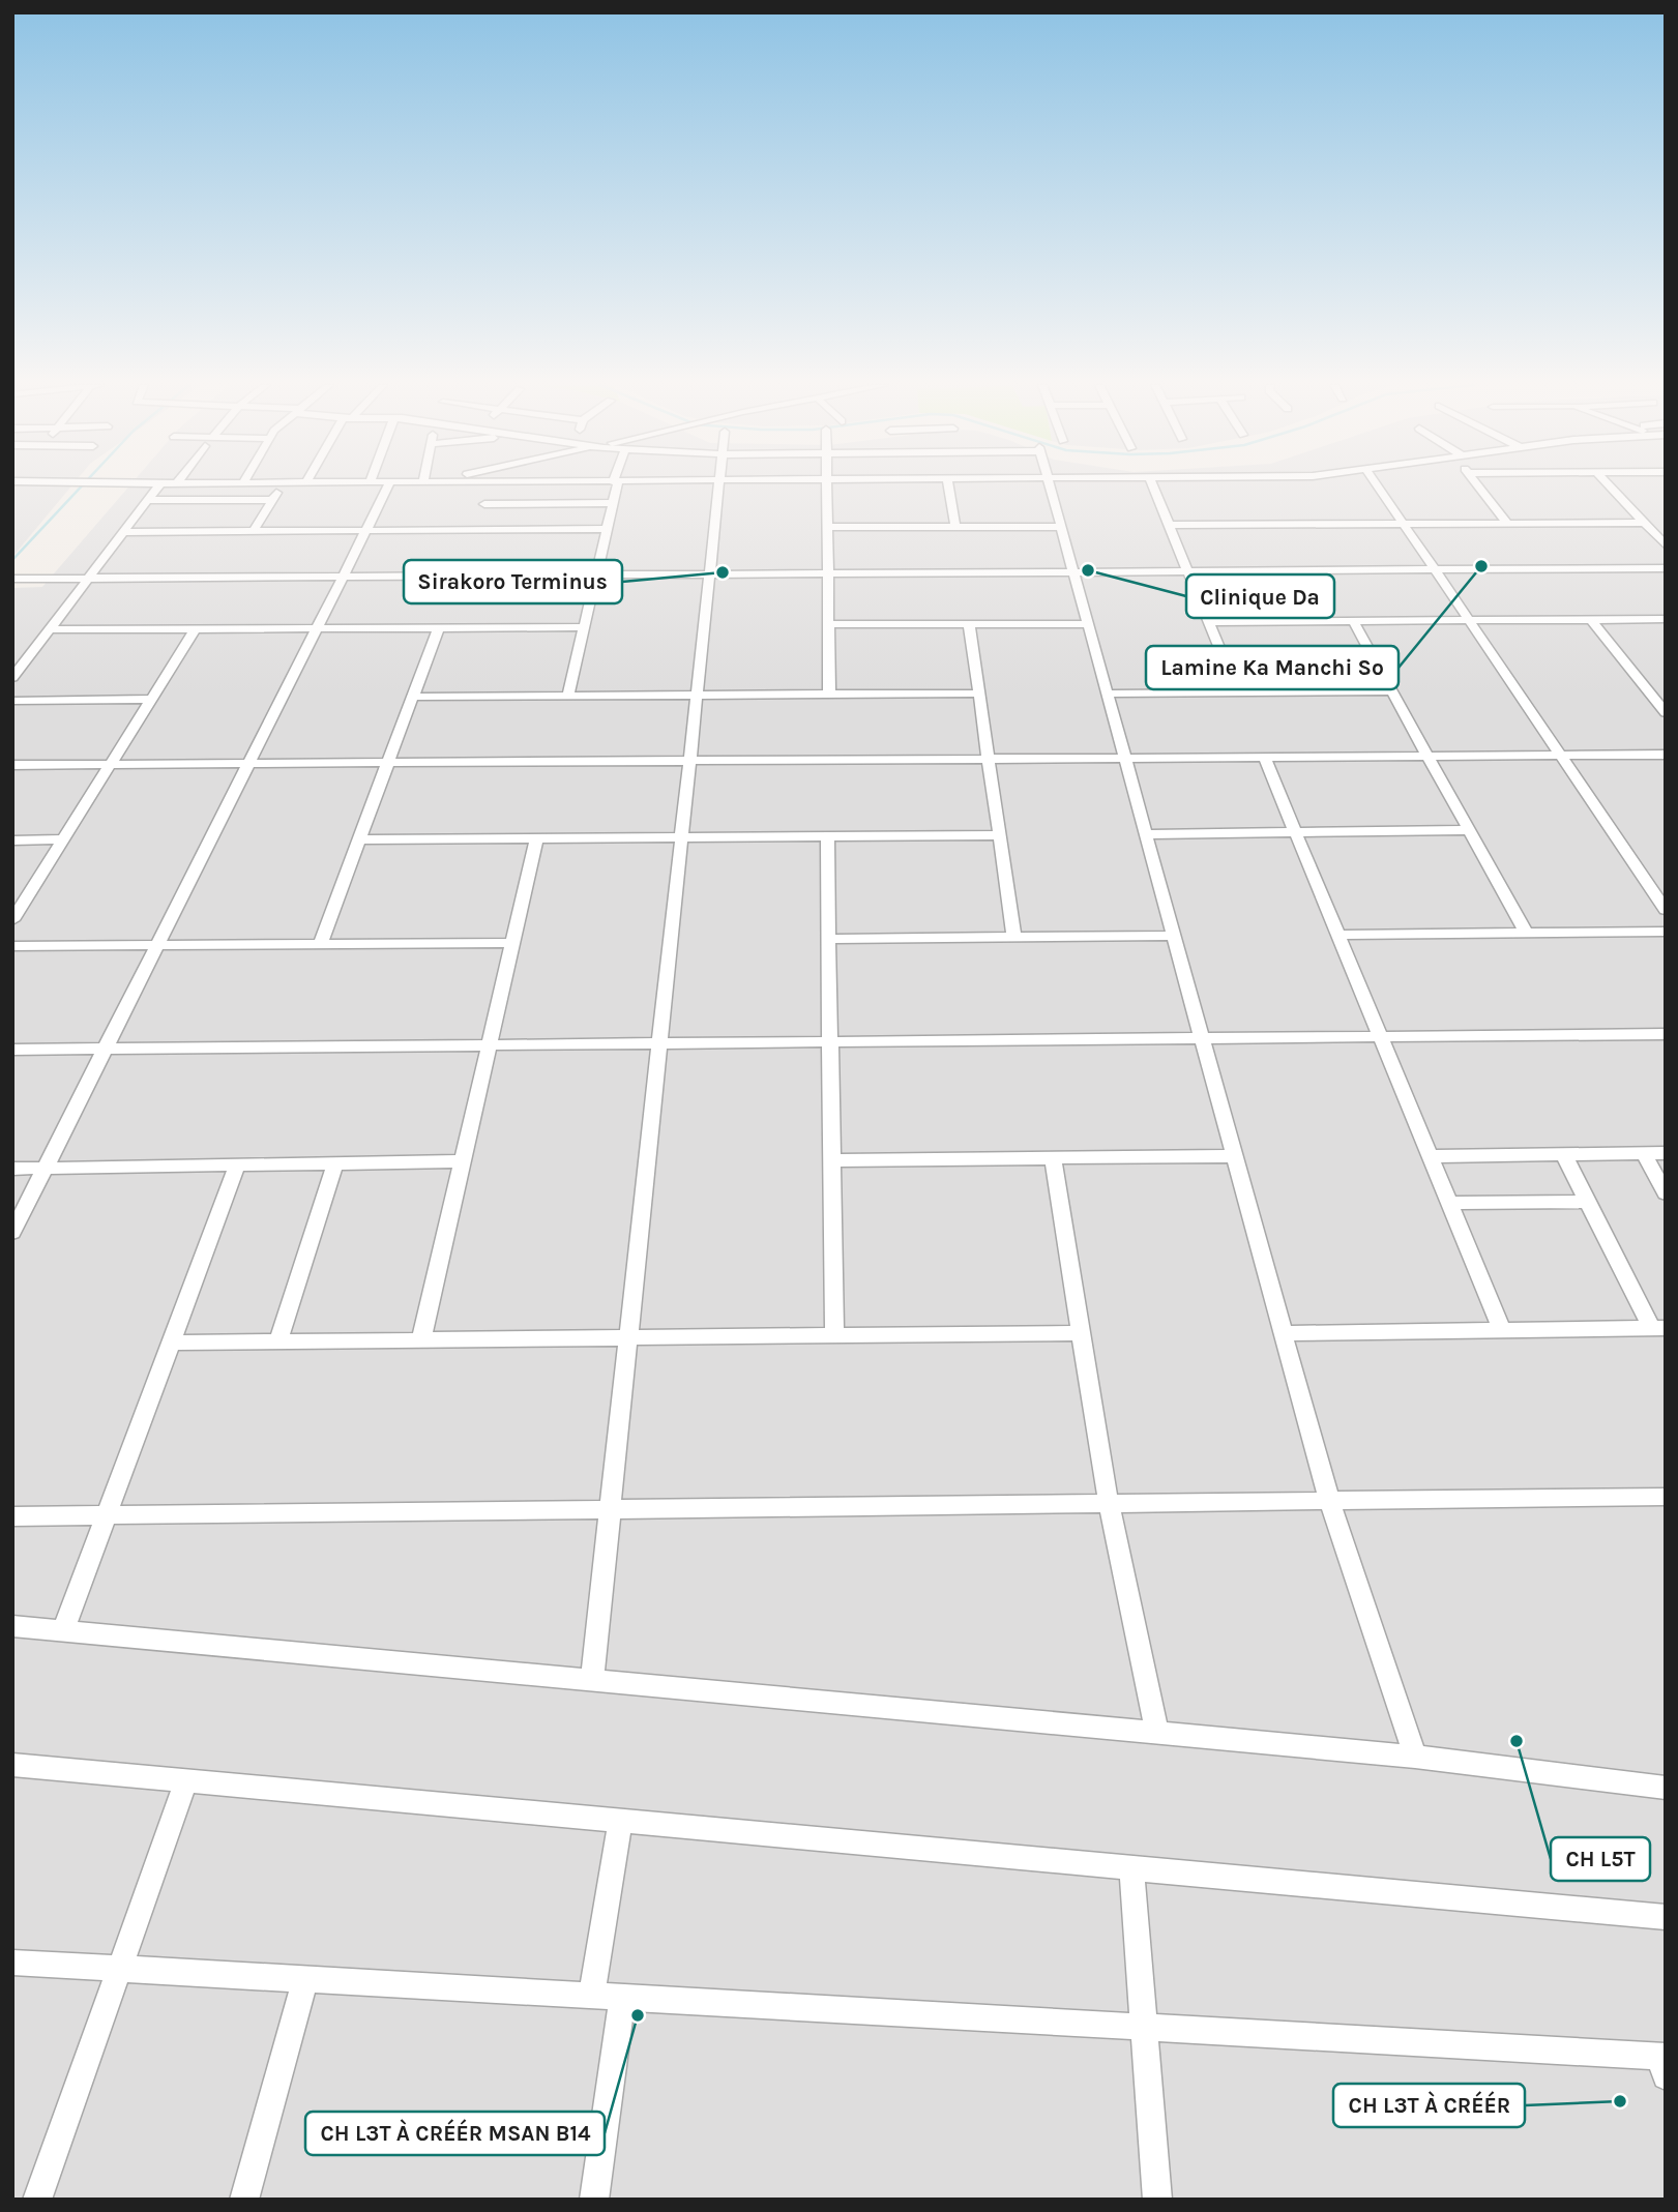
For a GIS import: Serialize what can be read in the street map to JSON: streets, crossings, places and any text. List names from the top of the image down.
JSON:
{
  "places": [
    "Lamine Ka Manchi So",
    "Clinique Da",
    "Sirakoro Terminus",
    "CH L5T",
    "CH L3T À CRÉÉR MSAN B14",
    "CH L3T À CRÉÉR"
  ]
}
